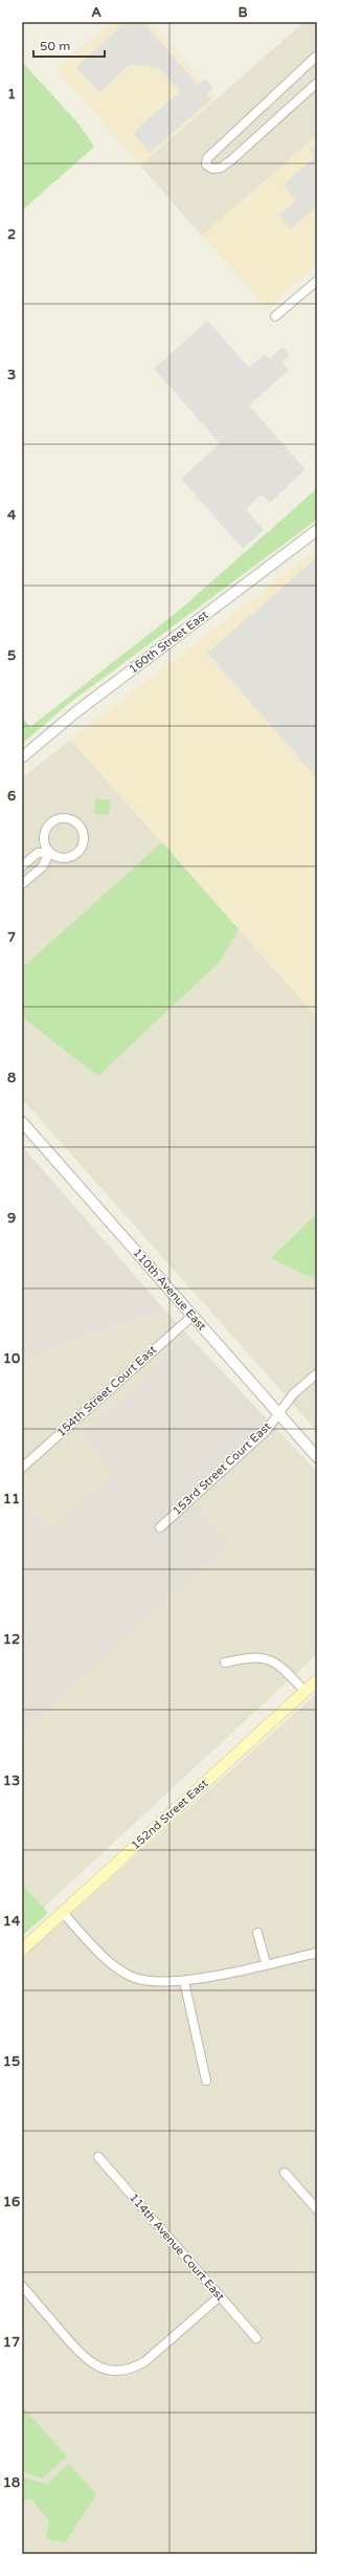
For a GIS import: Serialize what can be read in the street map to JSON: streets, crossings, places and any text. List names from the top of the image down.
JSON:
{
  "streets": {
    "main road": ["152nd Street East"],
    "street": [
      "160th Street East",
      "110th Avenue East",
      "154th Street Court East",
      "153rd Street Court East",
      "114th Avenue Court East"
    ]
  },
  "crossings": [
    ["110th Avenue East", "154th Street Court East"],
    ["110th Avenue East", "153rd Street Court East"]
  ],
  "scale_bar": "50 m",
  "grid": {
    "columns": ["A", "B"],
    "rows": [
      "1",
      "2",
      "3",
      "4",
      "5",
      "6",
      "7",
      "8",
      "9",
      "10",
      "11",
      "12",
      "13",
      "14",
      "15",
      "16",
      "17",
      "18"
    ]
  }
}
